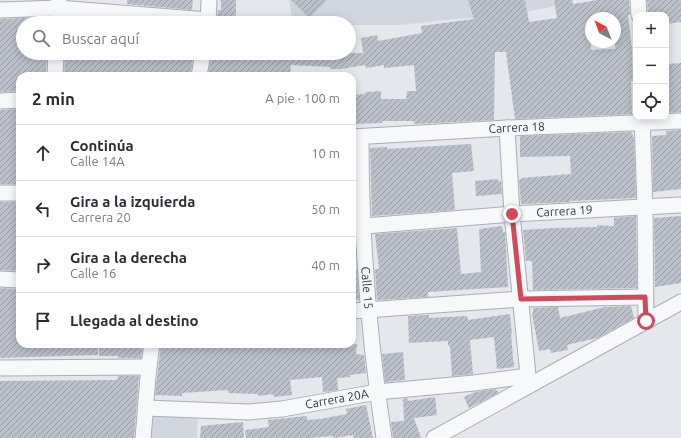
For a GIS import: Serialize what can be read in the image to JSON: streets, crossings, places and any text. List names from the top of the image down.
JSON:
{
  "streets": {
    "street": [
      "Carrera 18",
      "Carrera 19",
      "Calle 15",
      "Carrera 20A"
    ]
  },
  "crossings": [
    ["Carrera 18", "Calle 15"],
    ["Carrera 19", "Calle 15"],
    ["Calle 15", "Carrera 20A"]
  ],
  "north": "top left",
  "page": {
    "map_buttons": ["+", "−"],
    "search": "Buscar aquí",
    "heading": ["2 min", "A pie · 100 m"],
    "list": [
      ["Continúa", "Calle 14A", "10 m"],
      ["Gira a la izquierda", "Carrera 20", "50 m"],
      ["Gira a la derecha", "Calle 16", "40 m"],
      "Llegada al destino"
    ]
  }
}
